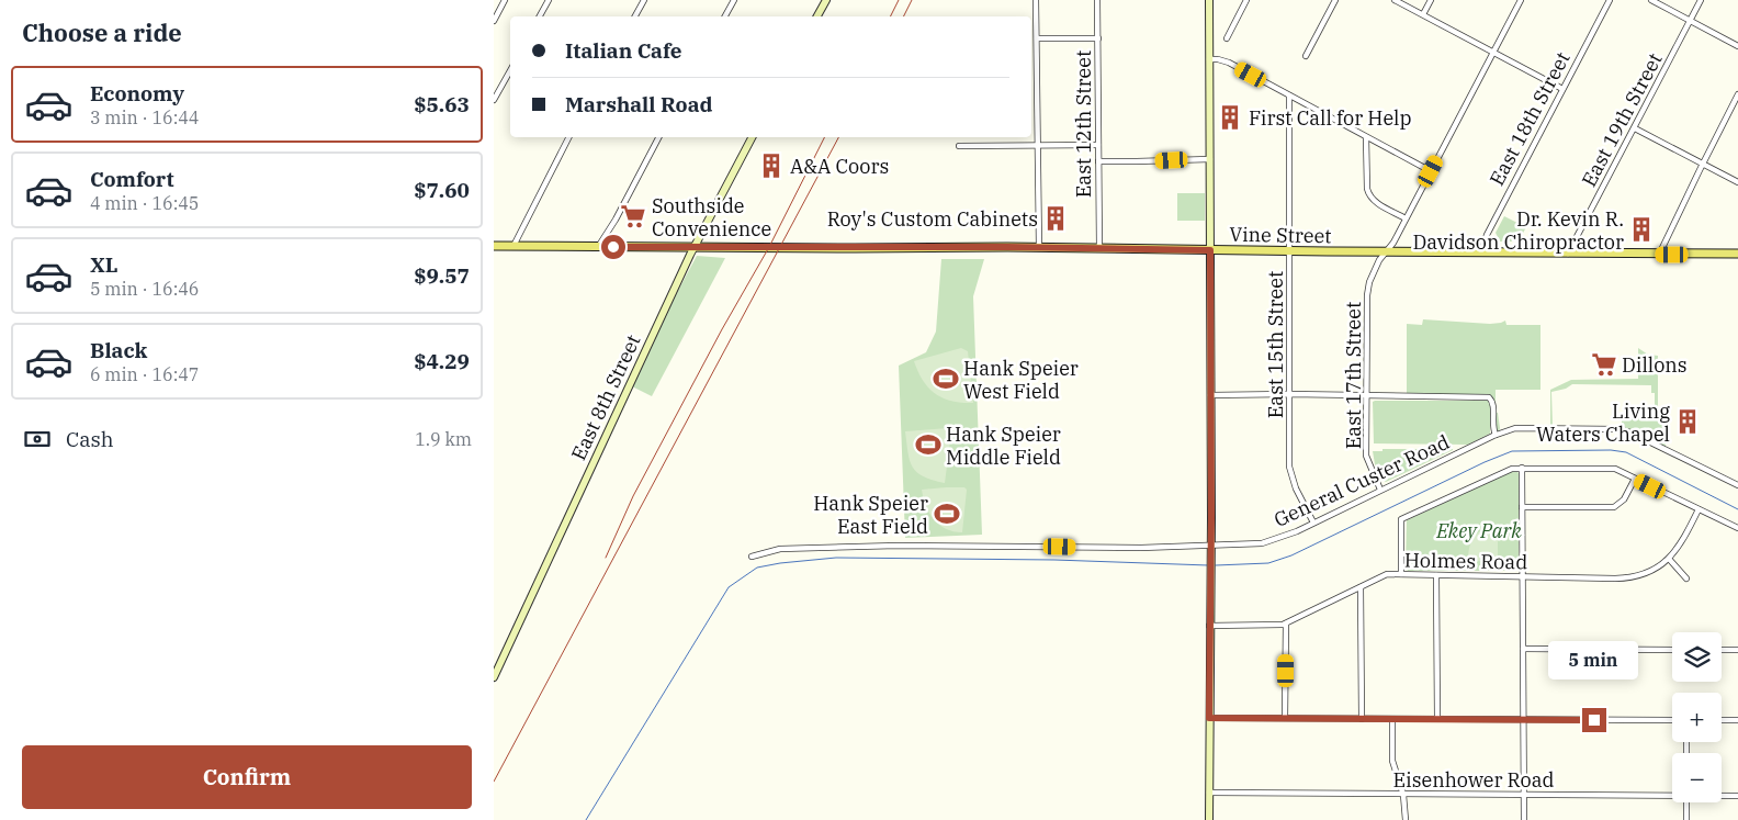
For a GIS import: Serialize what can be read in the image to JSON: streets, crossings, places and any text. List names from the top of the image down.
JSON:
{
  "streets": {
    "main road": ["Vine Street"],
    "street": [
      "East 18th Street",
      "East 19th Street",
      "East 12th Street",
      "East 15th Street",
      "East 17th Street",
      "East 8th Street",
      "General Custer Road",
      "Holmes Road",
      "Eisenhower Road"
    ]
  },
  "crossings": [
    ["East 18th Street", "Vine Street"],
    ["East 19th Street", "Vine Street"],
    ["East 12th Street", "Vine Street"],
    ["Vine Street", "East 15th Street"],
    ["Vine Street", "East 17th Street"],
    ["Vine Street", "East 8th Street"],
    ["East 15th Street", "General Custer Road"],
    ["East 17th Street", "General Custer Road"]
  ],
  "parks": ["Ekey Park"],
  "places": {
    "building": [
      "First Call for Help",
      "A&A Coors",
      "Roy's Custom Cabinets",
      "Dr. Kevin R. Davidson Chiropractor",
      "Living Waters Chapel"
    ],
    "supermarket": ["Southside Convenience", "Dillons"],
    "sports": ["Hank Speier West Field", "Hank Speier Middle Field", "Hank Speier East Field"]
  },
  "page": {
    "heading": "Choose a ride",
    "banner": ["Italian Cafe", "Marshall Road"],
    "list": [
      {
        "name": "Economy",
        "note": "3 min · 16:44",
        "value": "$5.63"
      },
      {
        "name": "Comfort",
        "note": "4 min · 16:45",
        "value": "$7.60"
      },
      {
        "name": "XL",
        "note": "5 min · 16:46",
        "value": "$9.57"
      },
      {
        "name": "Black",
        "note": "6 min · 16:47",
        "value": "$4.29"
      }
    ],
    "pay": ["Cash", "1.9 km"],
    "map_buttons": ["+", "−"],
    "bubble": "5 min",
    "buttons": "Confirm"
  }
}
